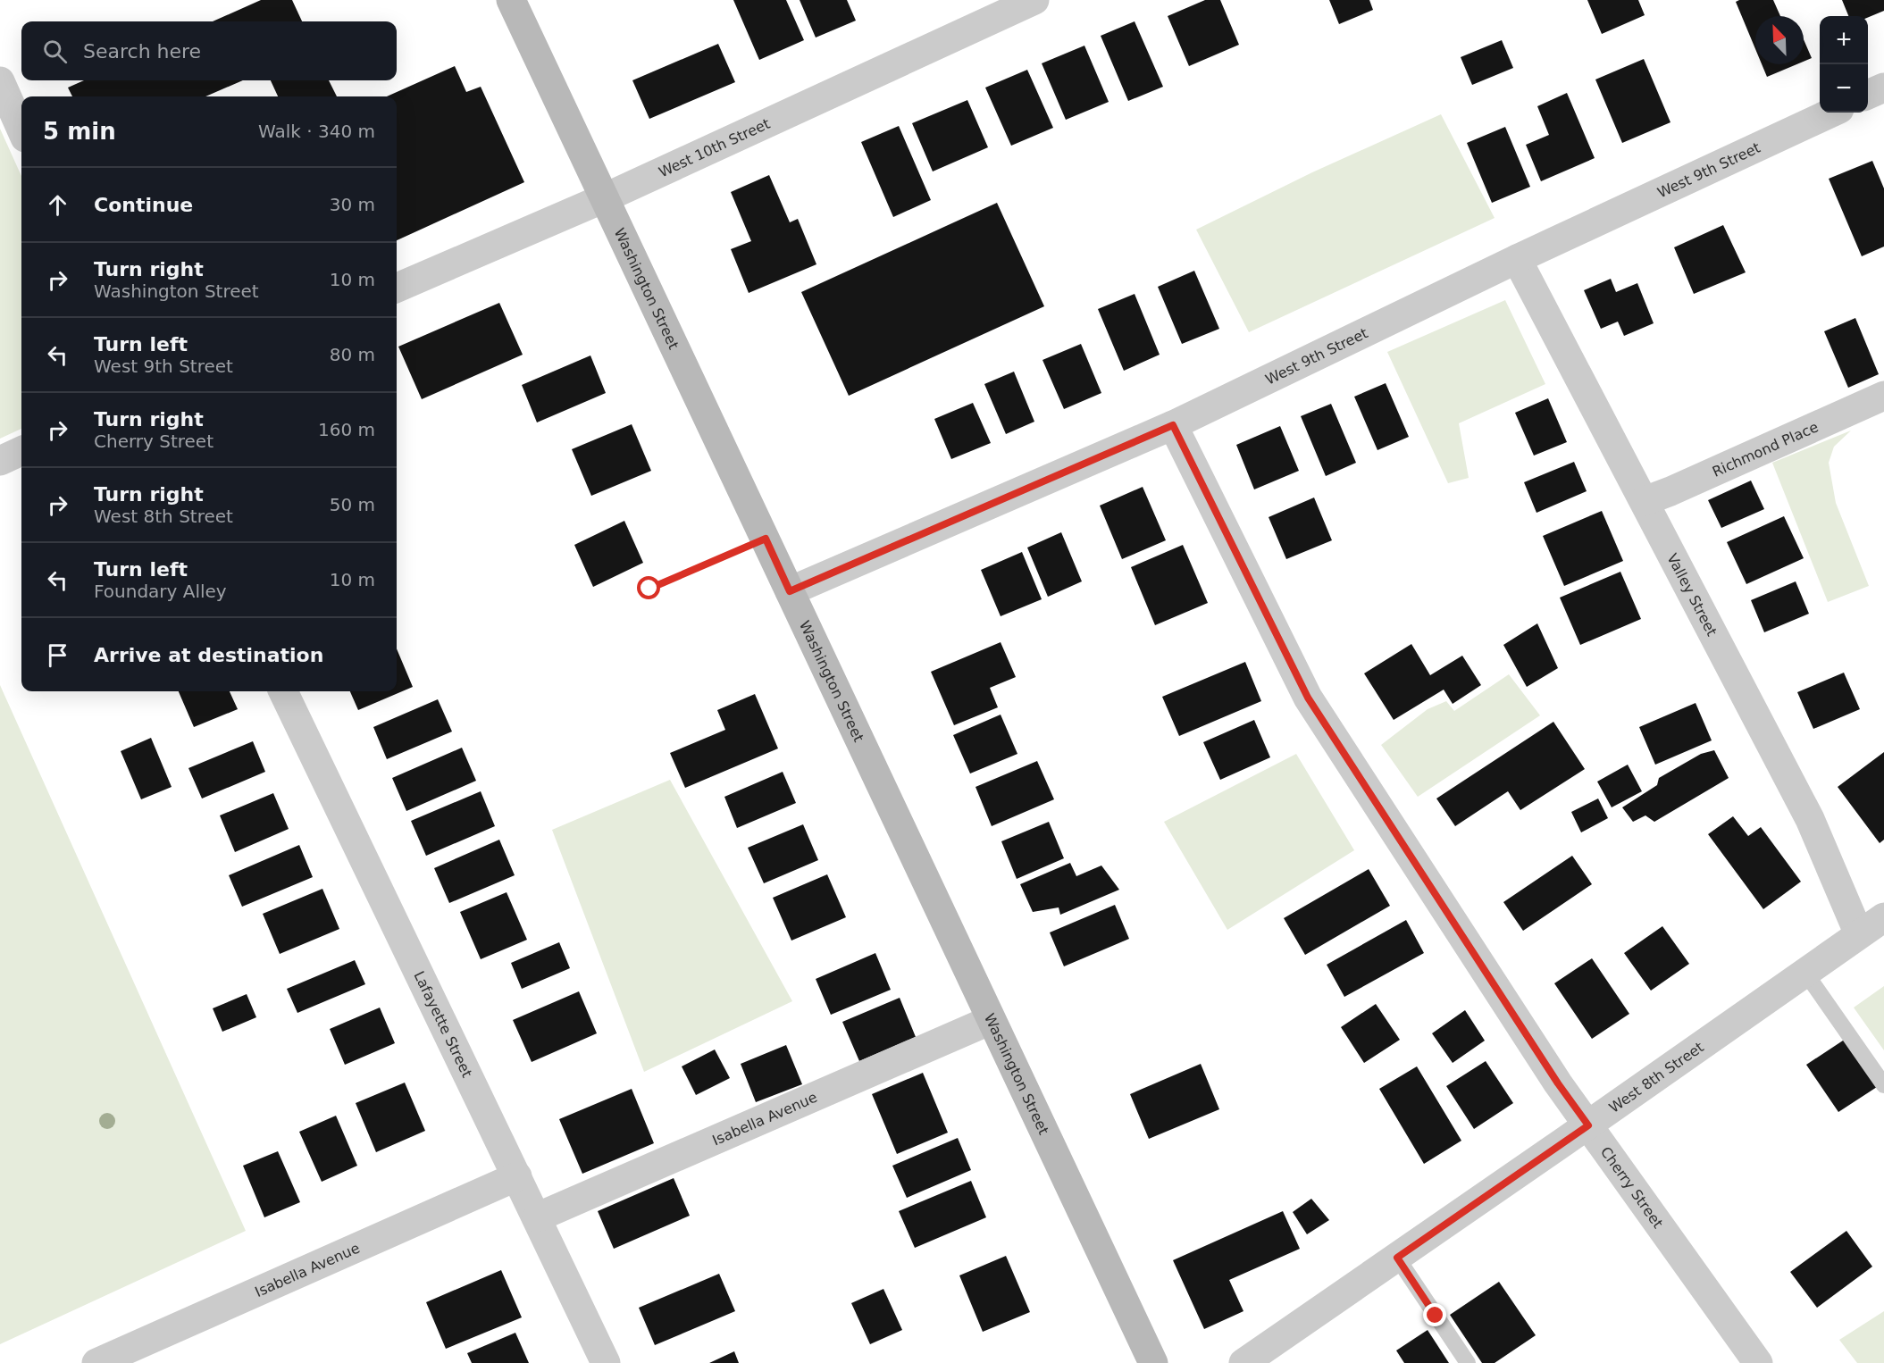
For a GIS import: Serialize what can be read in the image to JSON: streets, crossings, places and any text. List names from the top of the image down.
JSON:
{
  "streets": {
    "main road": ["Washington Street"],
    "street": [
      "West 10th Street",
      "West 9th Street",
      "Richmond Place",
      "Valley Street",
      "Lafayette Street",
      "West 8th Street",
      "Isabella Avenue",
      "Cherry Street"
    ]
  },
  "crossings": [
    ["West 10th Street", "Washington Street"],
    ["West 9th Street", "Washington Street"],
    ["West 9th Street", "Valley Street"],
    ["West 9th Street", "Cherry Street"],
    ["Washington Street", "Isabella Avenue"],
    ["Richmond Place", "Valley Street"],
    ["Valley Street", "West 8th Street"],
    ["Lafayette Street", "Isabella Avenue"],
    ["West 8th Street", "Cherry Street"]
  ],
  "north": "top left",
  "page": {
    "map_buttons": ["+", "−"],
    "search": "Search here",
    "heading": ["5 min", "Walk · 340 m"],
    "list": [
      ["Continue", "30 m"],
      ["Turn right", "Washington Street", "10 m"],
      ["Turn left", "West 9th Street", "80 m"],
      ["Turn right", "Cherry Street", "160 m"],
      ["Turn right", "West 8th Street", "50 m"],
      ["Turn left", "Foundary Alley", "10 m"],
      "Arrive at destination"
    ]
  }
}
